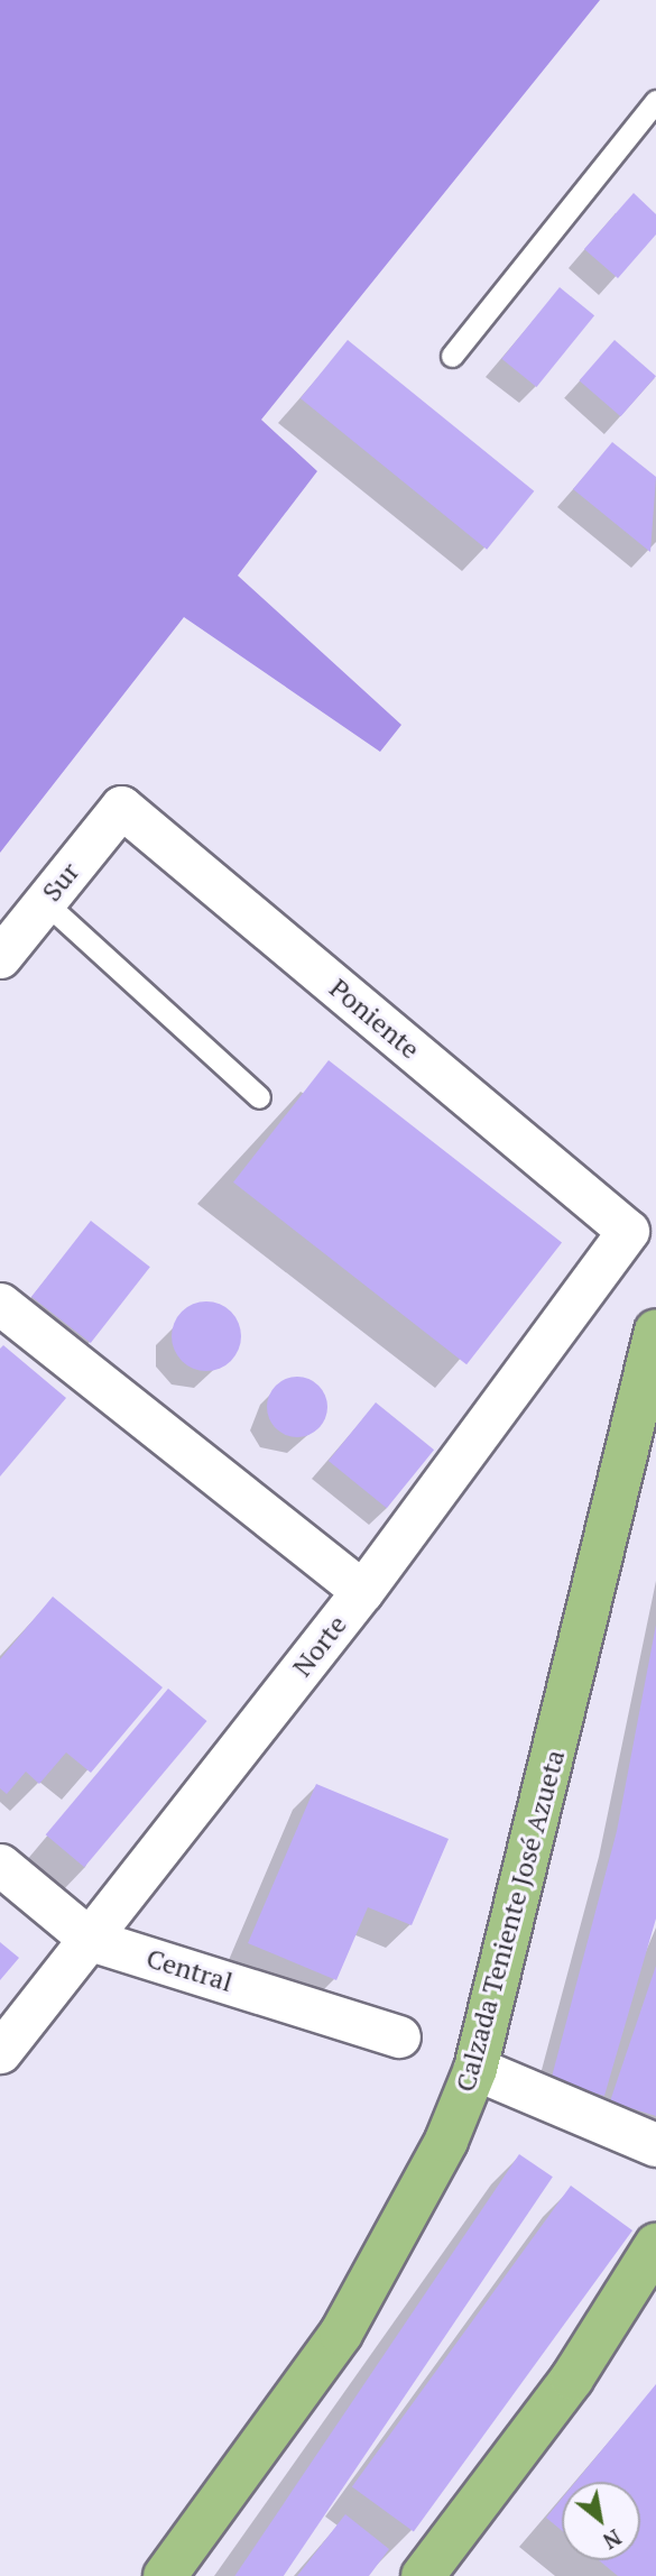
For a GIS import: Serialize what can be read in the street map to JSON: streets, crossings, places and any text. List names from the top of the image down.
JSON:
{
  "streets": {
    "main road": ["Calzada Teniente José Azueta"],
    "street": [
      "Sur",
      "Poniente",
      "Norte",
      "Central"
    ]
  },
  "crossings": [
    ["Sur", "Poniente"],
    ["Poniente", "Norte"],
    ["Norte", "Central"]
  ],
  "north": "bottom right"
}
